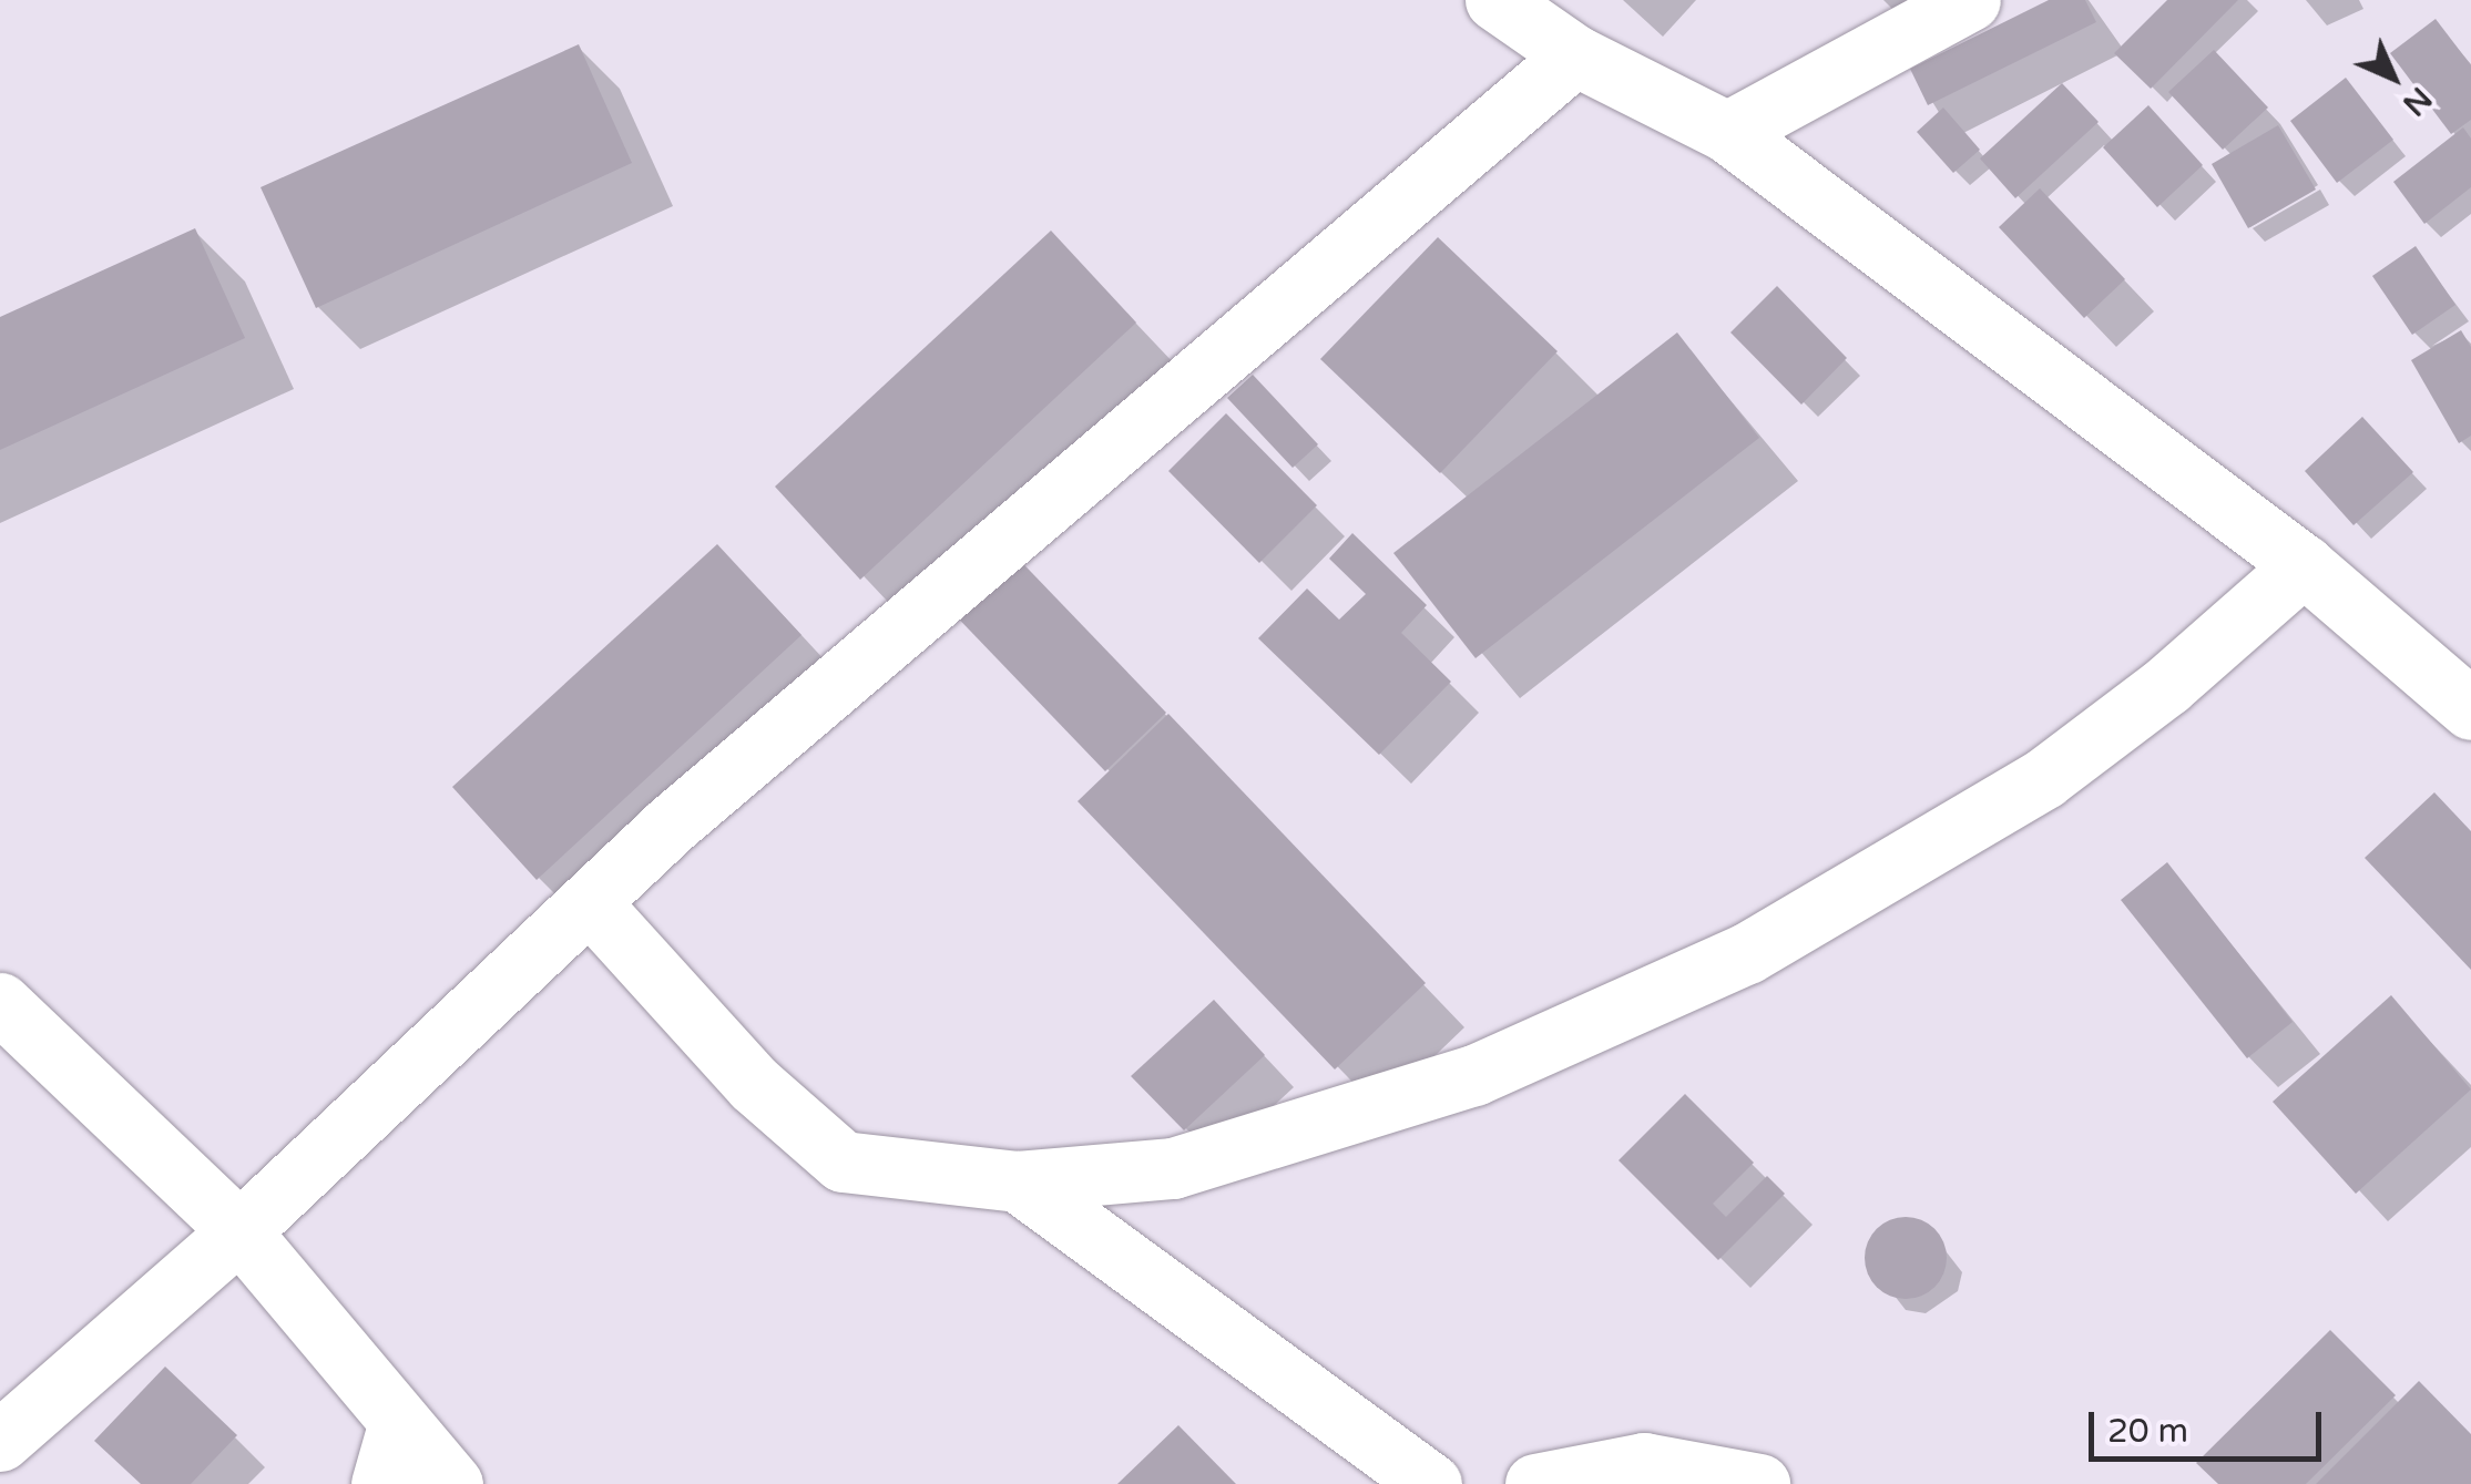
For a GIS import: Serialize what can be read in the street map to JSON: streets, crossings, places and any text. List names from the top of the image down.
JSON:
{
  "scale_bar": "20 m",
  "north": "bottom right"
}
